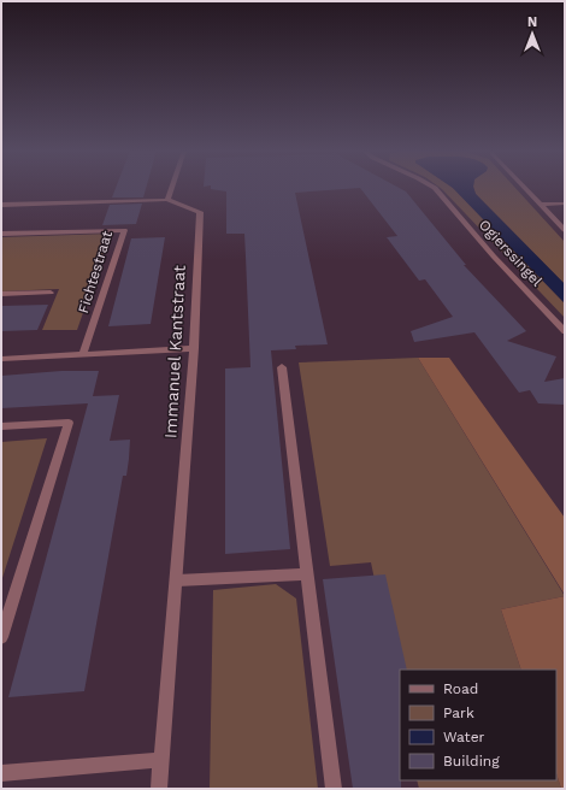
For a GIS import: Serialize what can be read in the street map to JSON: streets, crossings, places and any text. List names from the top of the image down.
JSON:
{
  "streets": {
    "street": ["Ogierssingel", "Fichtestraat", "Immanuel Kantstraat"]
  },
  "legend": [
    "Road",
    "Park",
    "Water",
    "Building"
  ],
  "north": "top"
}
